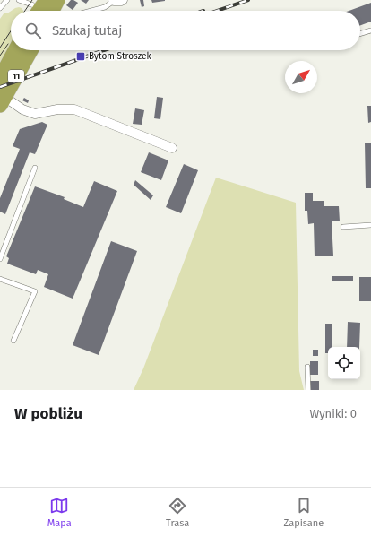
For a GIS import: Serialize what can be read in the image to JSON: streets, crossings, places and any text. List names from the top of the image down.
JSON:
{
  "streets": {
    "highway": ["11"]
  },
  "places": {
    "transit": ["Bytom Stroszek"]
  },
  "north": "top right",
  "page": {
    "search": "Szukaj tutaj",
    "heading": ["W pobliżu", "Wyniki: 0"],
    "nav": ["Mapa", "Trasa", "Zapisane"]
  }
}
